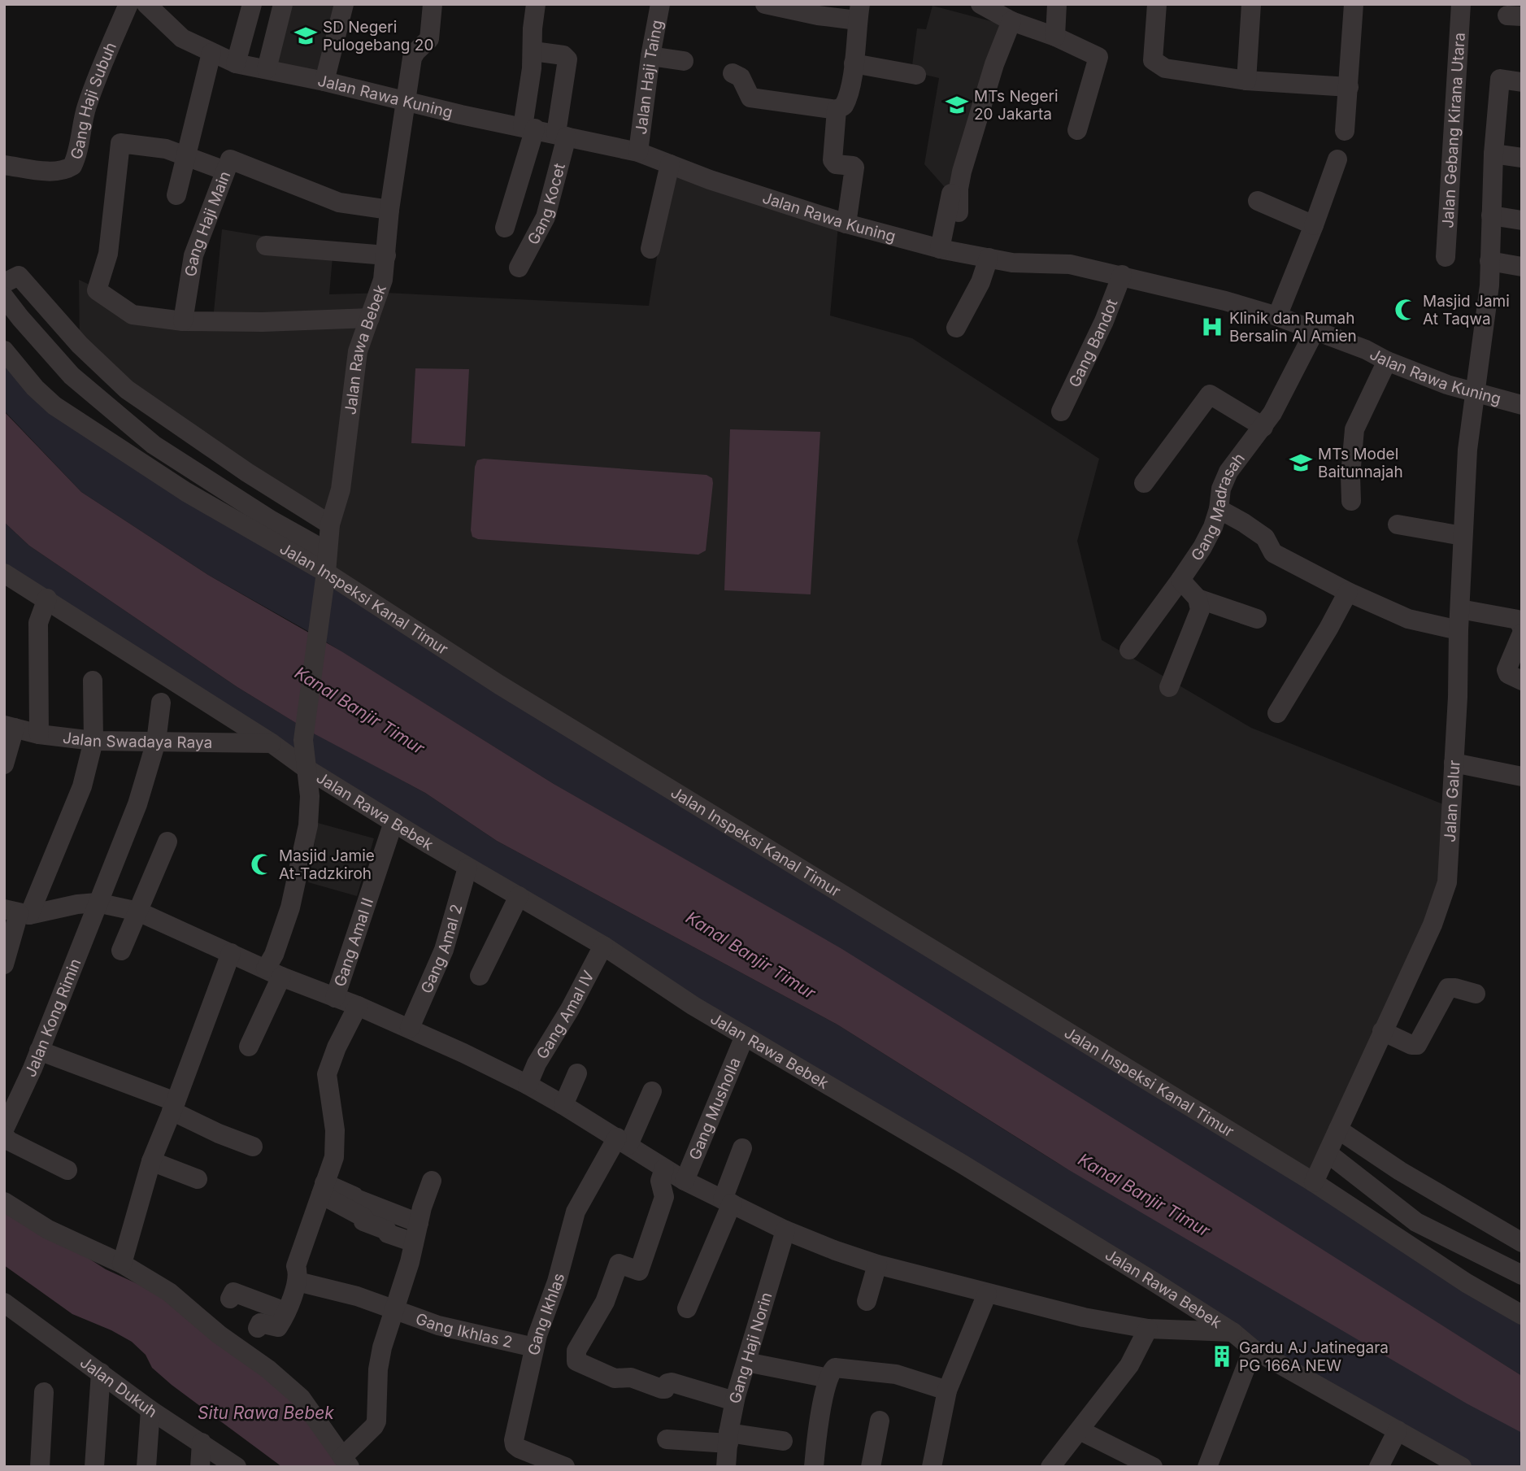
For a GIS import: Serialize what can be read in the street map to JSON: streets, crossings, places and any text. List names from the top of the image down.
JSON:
{
  "streets": {
    "street": [
      "Jalan Haji Taing",
      "Jalan Rawa Kuning",
      "Gang Haji Subuh",
      "Jalan Gebang Kirana Utara",
      "Gang Kocet",
      "Gang Haji Main",
      "Gang Bandot",
      "Jalan Rawa Bebek",
      "Gang Madrasah",
      "Jalan Inspeksi Kanal Timur",
      "Jalan Swadaya Raya",
      "Jalan Galur",
      "Gang Amal II",
      "Gang Amal 2",
      "Gang Amal IV",
      "Jalan Kong Rimin",
      "Gang Musholla",
      "Gang Ikhlas",
      "Gang Ikhlas 2",
      "Gang Haji Norin",
      "Jalan Dukuh"
    ]
  },
  "crossings": [
    ["Jalan Haji Taing", "Jalan Rawa Kuning"],
    ["Jalan Rawa Kuning", "Gang Kocet"],
    ["Jalan Rawa Kuning", "Gang Bandot"],
    ["Jalan Rawa Kuning", "Jalan Rawa Bebek"],
    ["Jalan Rawa Kuning", "Gang Madrasah"],
    ["Jalan Rawa Kuning", "Jalan Galur"],
    ["Gang Haji Main", "Jalan Rawa Bebek"],
    ["Jalan Rawa Bebek", "Jalan Inspeksi Kanal Timur"],
    ["Jalan Rawa Bebek", "Jalan Swadaya Raya"],
    ["Jalan Rawa Bebek", "Gang Amal II"],
    ["Jalan Rawa Bebek", "Gang Amal 2"],
    ["Jalan Rawa Bebek", "Gang Amal IV"],
    ["Jalan Rawa Bebek", "Jalan Kong Rimin"],
    ["Jalan Rawa Bebek", "Gang Musholla"],
    ["Jalan Rawa Bebek", "Gang Ikhlas"],
    ["Jalan Rawa Bebek", "Gang Haji Norin"],
    ["Jalan Inspeksi Kanal Timur", "Jalan Galur"],
    ["Jalan Swadaya Raya", "Jalan Kong Rimin"],
    ["Gang Ikhlas", "Gang Ikhlas 2"]
  ],
  "water": ["Kanal Banjir Timur", "Situ Rawa Bebek"],
  "places": {
    "school or university": ["SD Negeri Pulogebang 20", "MTs Negeri 20 Jakarta", "MTs Model Baitunnajah"],
    "mosque": ["Masjid Jami At Taqwa", "Masjid Jamie At-Tadzkiroh"],
    "hospital": ["Klinik dan Rumah Bersalin Al Amien"],
    "building": ["Gardu AJ Jatinegara PG 166A NEW"]
  }
}
